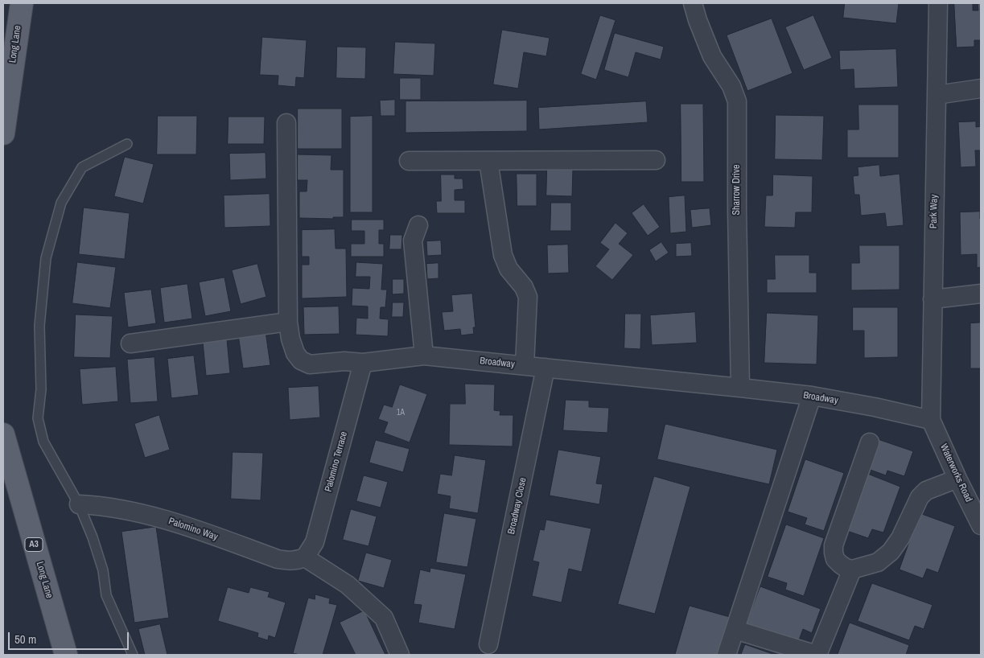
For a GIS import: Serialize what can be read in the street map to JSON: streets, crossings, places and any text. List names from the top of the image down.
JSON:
{
  "streets": {
    "main road": ["Long Lane", "A3"],
    "street": [
      "Sharrow Drive",
      "Park Way",
      "Broadway",
      "Palomino Terrace",
      "Waterworks Road",
      "Broadway Close",
      "Palomino Way"
    ]
  },
  "crossings": [
    ["Sharrow Drive", "Broadway"],
    ["Park Way", "Broadway"],
    ["Park Way", "Waterworks Road"],
    ["Broadway", "Palomino Terrace"],
    ["Broadway", "Waterworks Road"],
    ["Broadway", "Broadway Close"],
    ["Palomino Terrace", "Palomino Way"]
  ],
  "house_numbers": ["1A"],
  "scale_bar": "50 m"
}
